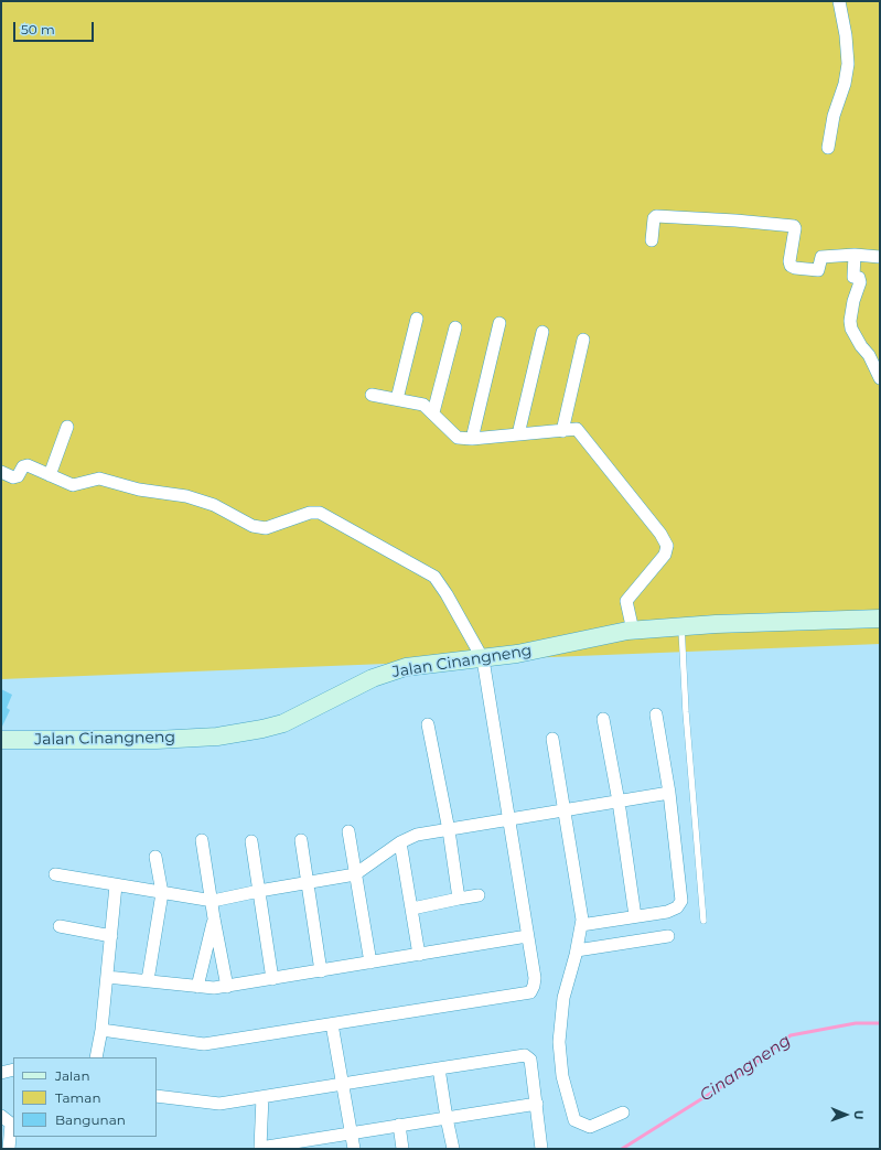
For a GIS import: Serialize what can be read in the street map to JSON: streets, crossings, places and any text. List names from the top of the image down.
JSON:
{
  "streets": {
    "street": ["Jalan Cinangneng"]
  },
  "water": ["Cinangneng"],
  "legend": ["Jalan", "Taman", "Bangunan"],
  "scale_bar": "50 m",
  "north": "right"
}
